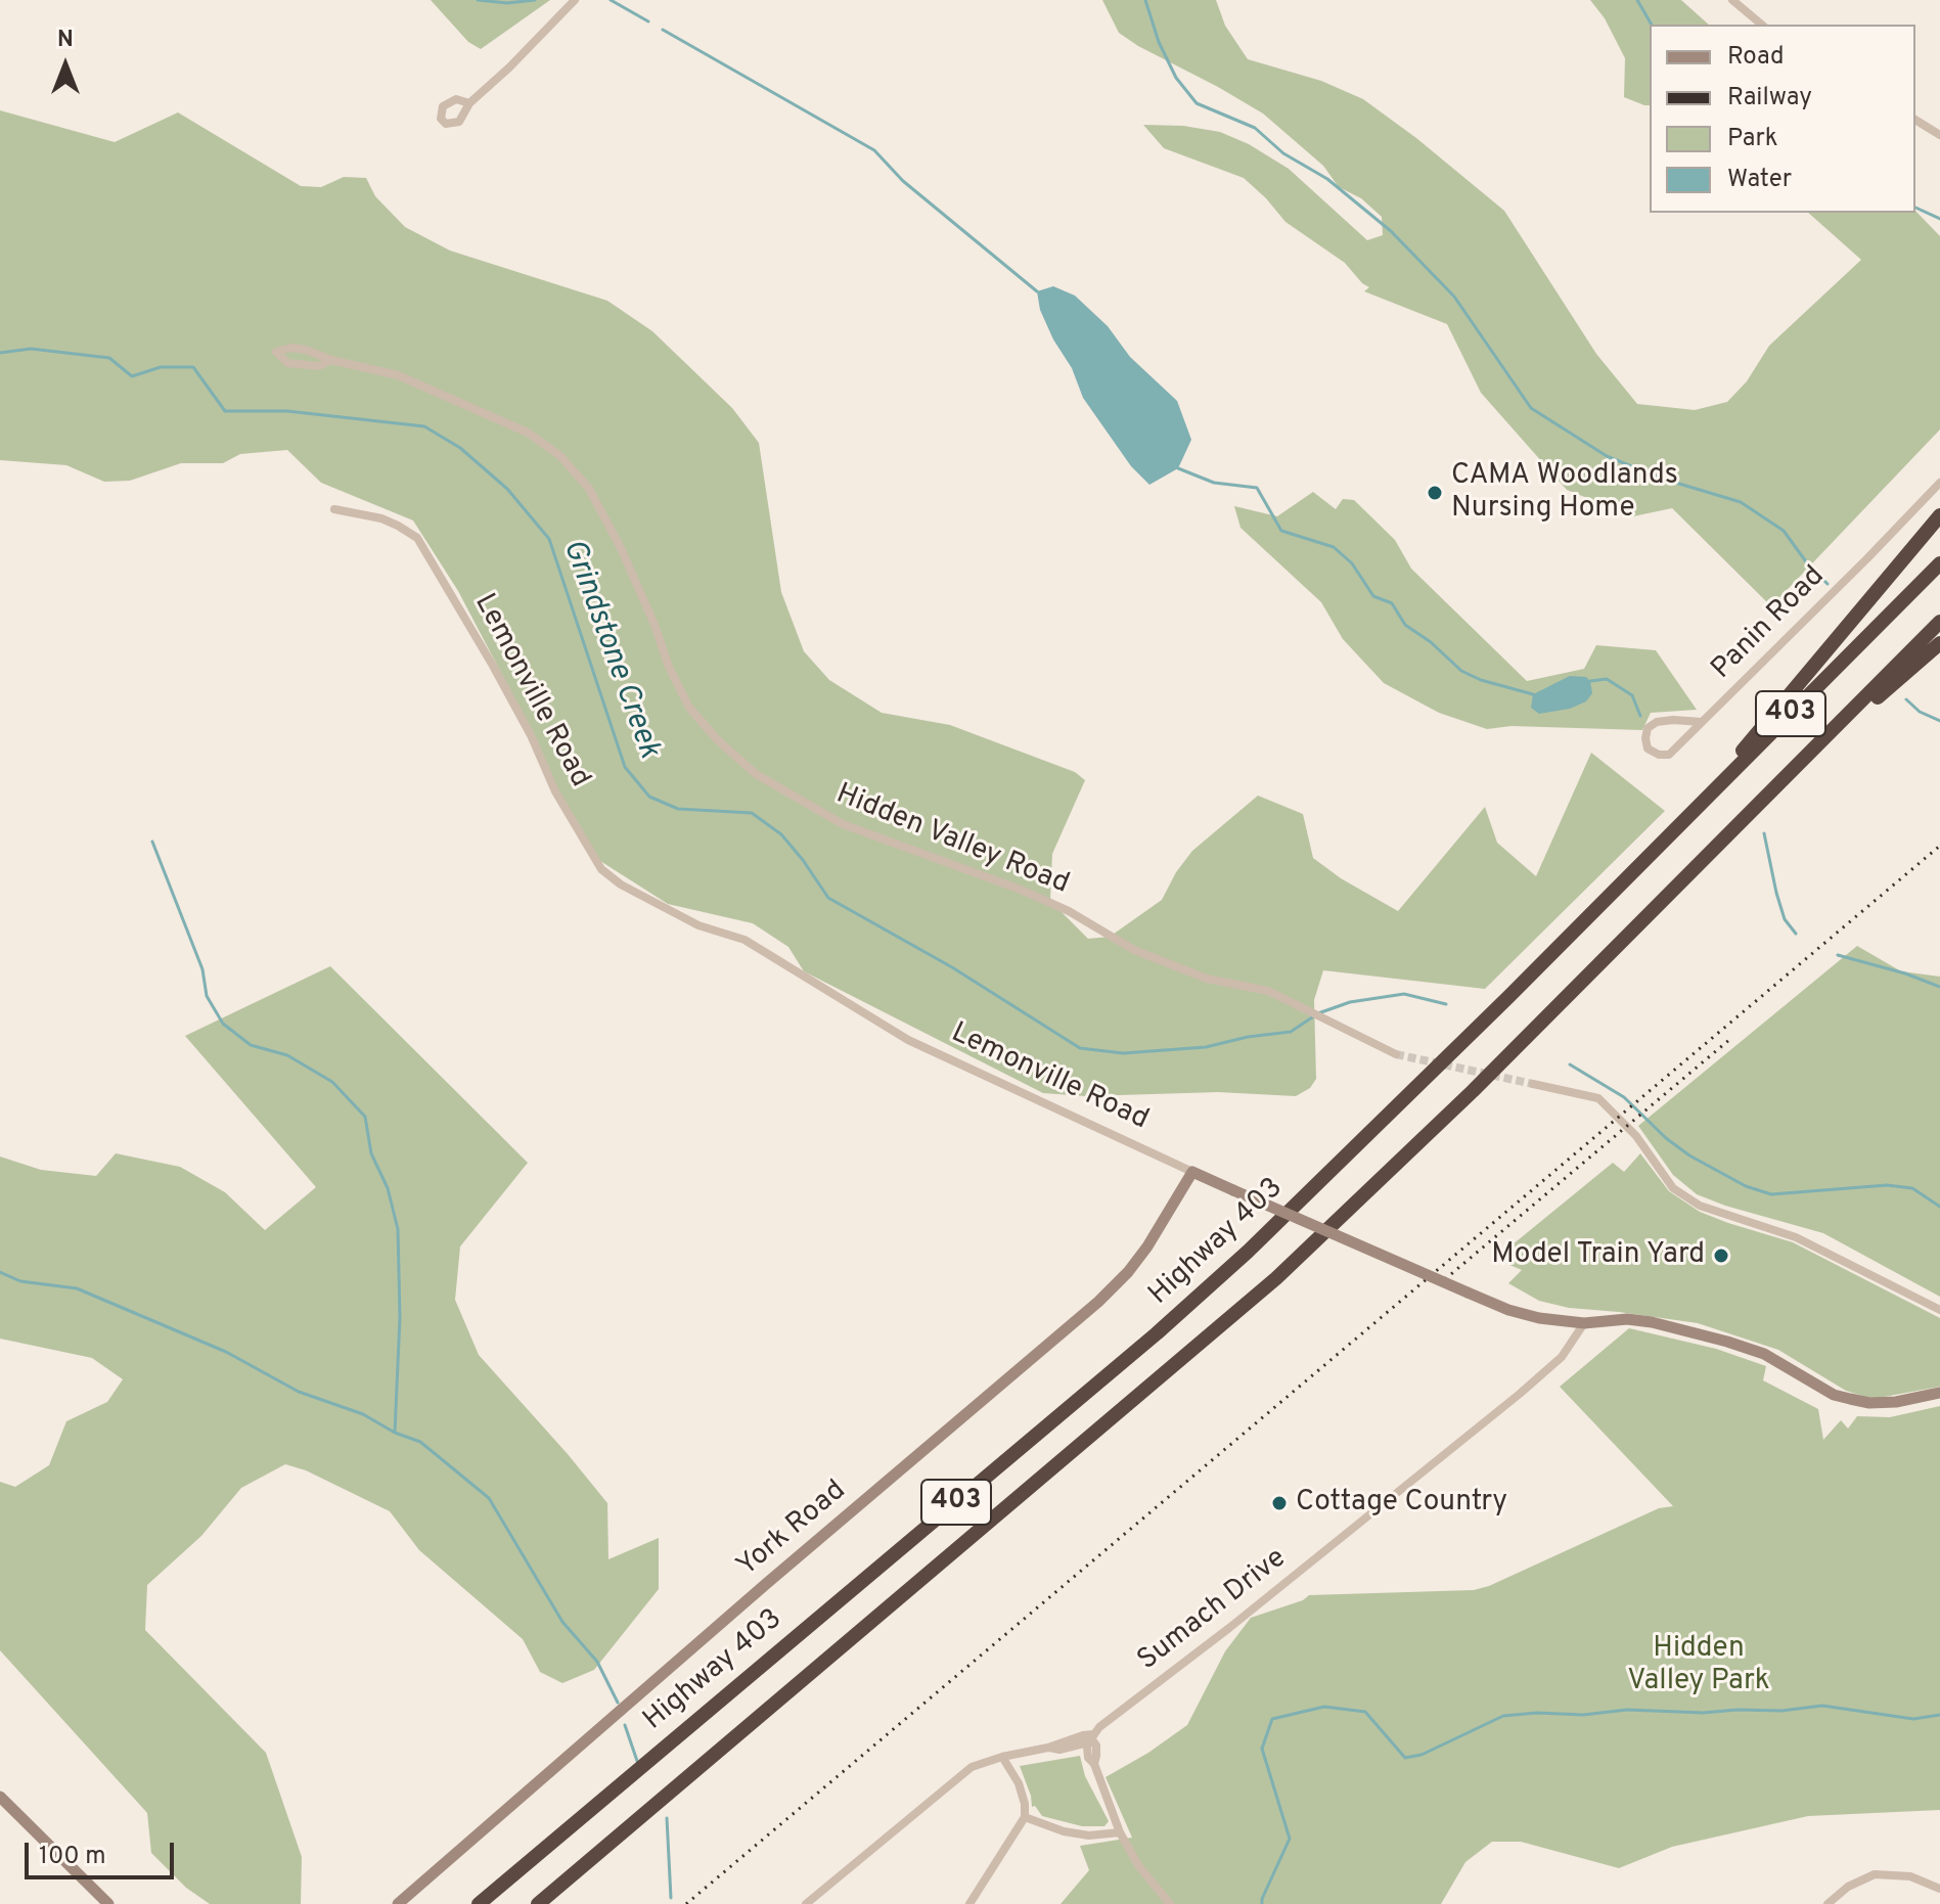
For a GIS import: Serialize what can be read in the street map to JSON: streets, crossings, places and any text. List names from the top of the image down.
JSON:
{
  "streets": {
    "highway": ["403", "Highway 403"],
    "street": [
      "Panin Road",
      "Lemonville Road",
      "Hidden Valley Road",
      "York Road",
      "Sumach Drive"
    ]
  },
  "crossings": [
    ["Lemonville Road", "York Road"],
    ["Lemonville Road", "Sumach Drive"]
  ],
  "water": ["Grindstone Creek"],
  "parks": ["Hidden Valley Park"],
  "places": ["CAMA Woodlands Nursing Home", "Model Train Yard", "Cottage Country"],
  "legend": [
    "Road",
    "Railway",
    "Park",
    "Water"
  ],
  "scale_bar": "100 m",
  "north": "top"
}
